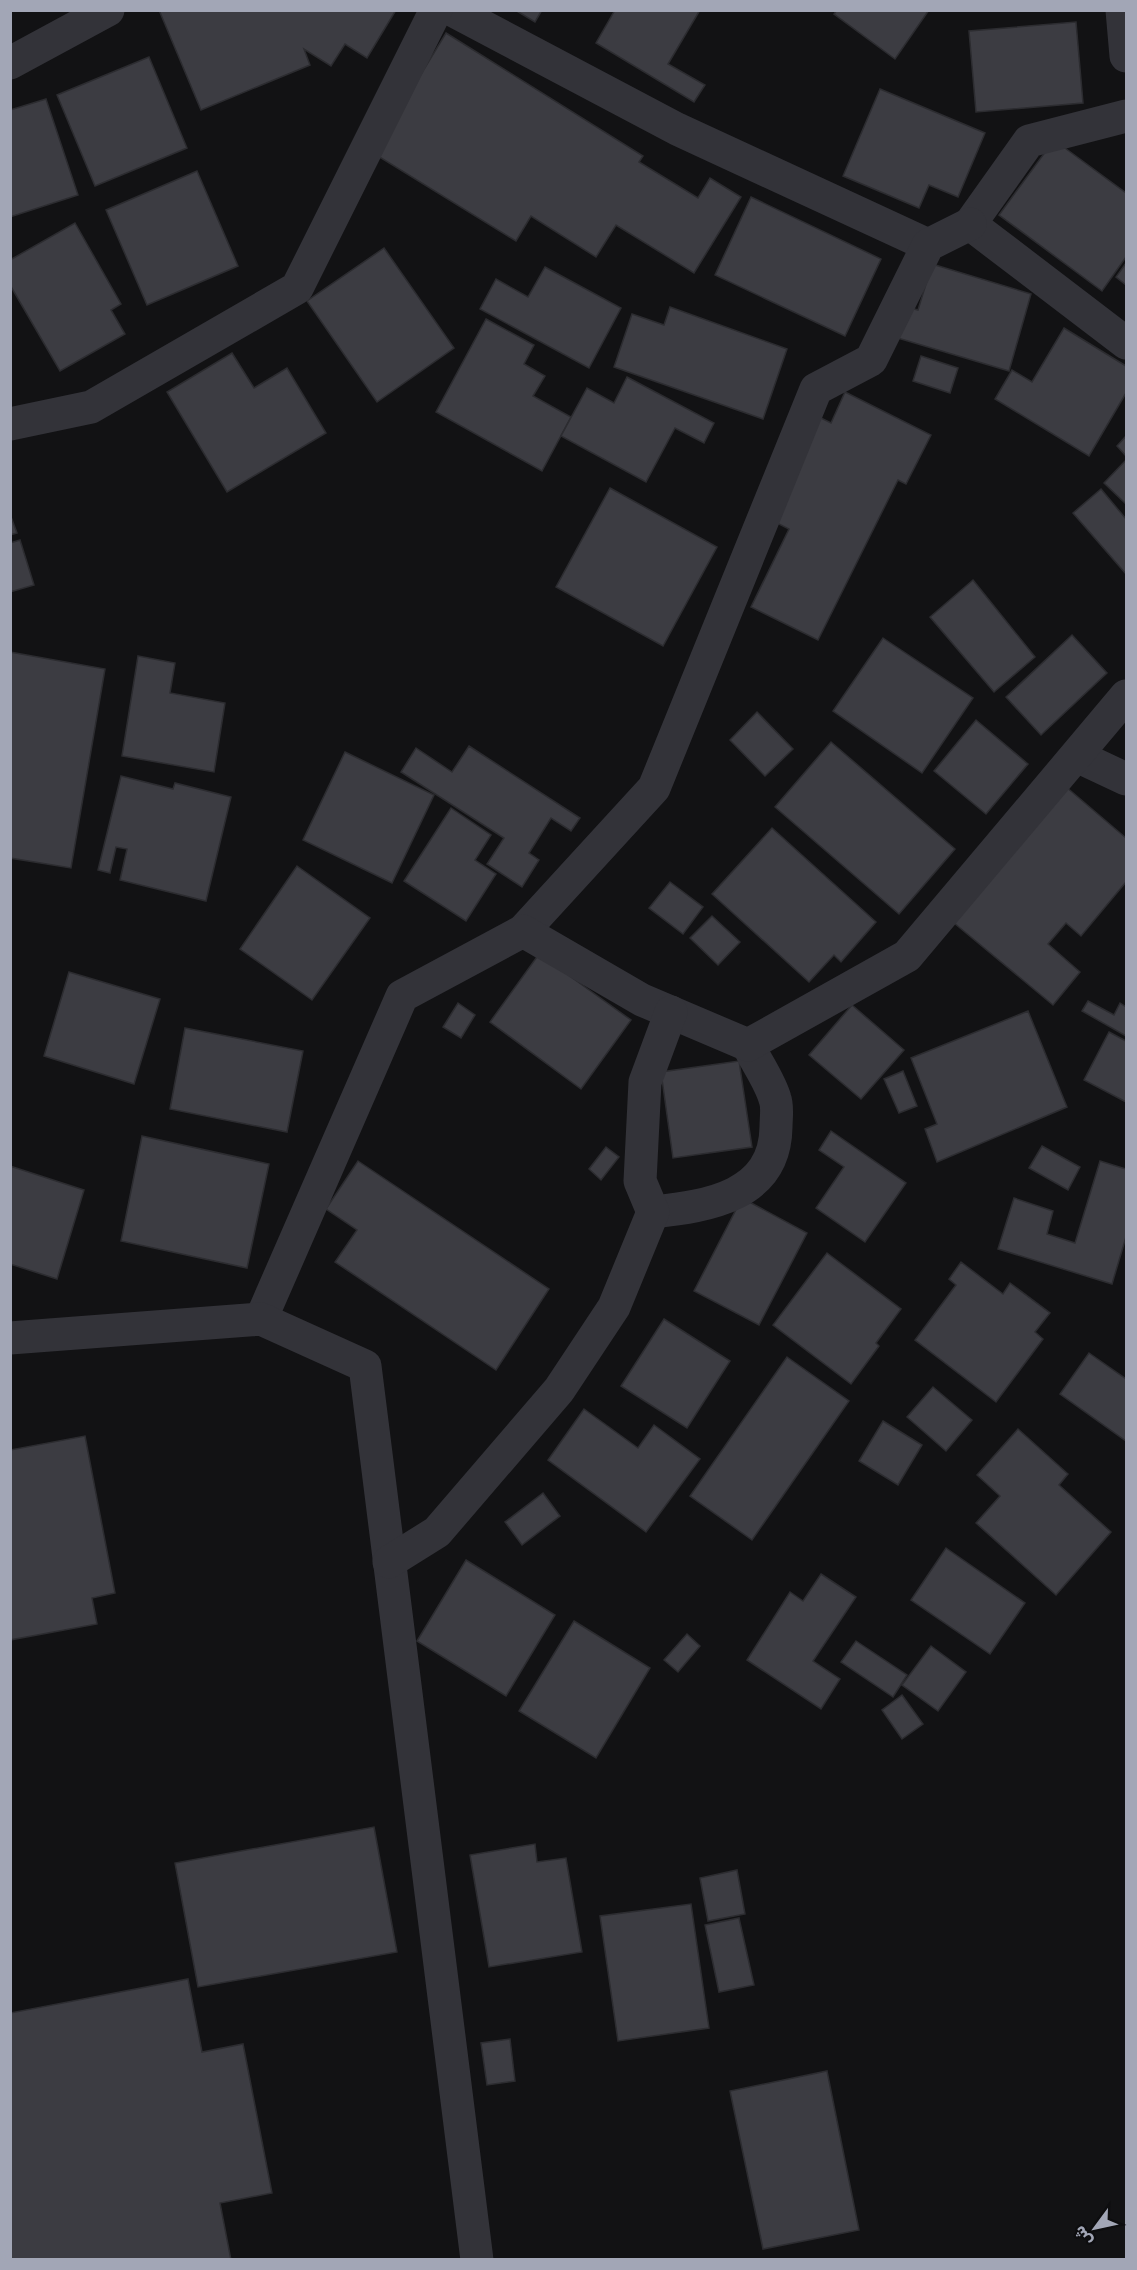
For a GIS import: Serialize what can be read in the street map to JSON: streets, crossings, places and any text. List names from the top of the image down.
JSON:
{
  "north": "bottom left"
}
